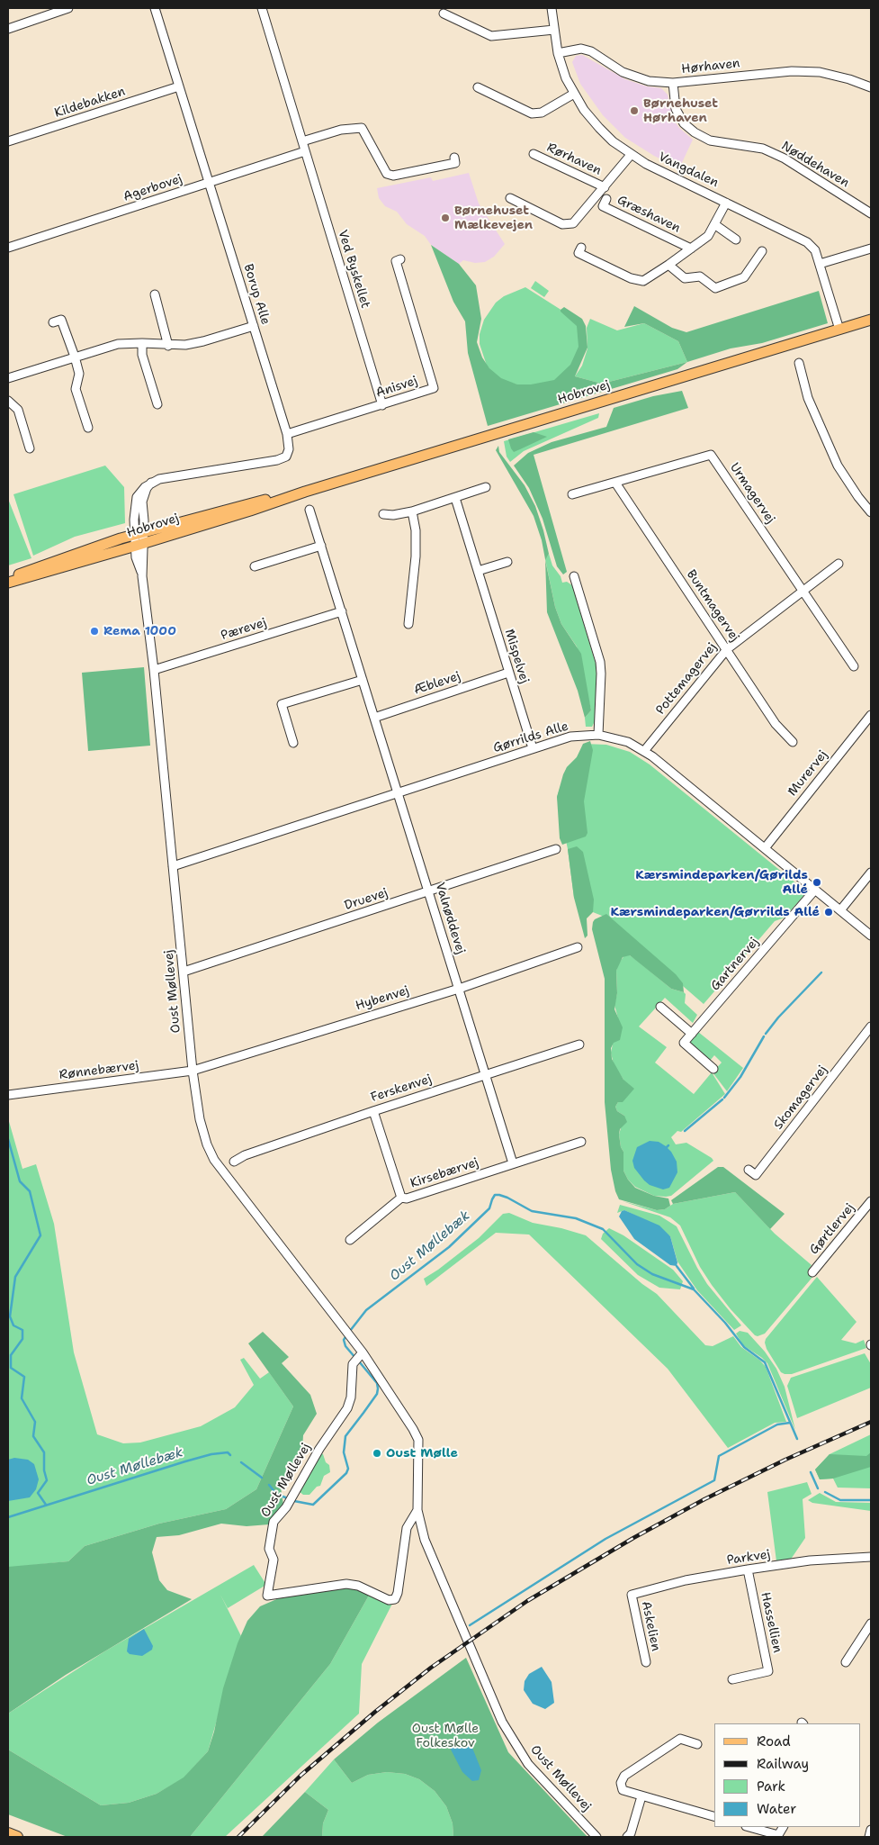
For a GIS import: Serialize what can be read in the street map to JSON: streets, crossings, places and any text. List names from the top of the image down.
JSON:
{
  "streets": {
    "main road": ["Hobrovej"],
    "street": [
      "Hørhaven",
      "Kildebakken",
      "Rørhaven",
      "Nøddehaven",
      "Vangdalen",
      "Agerbovej",
      "Græshaven",
      "Ved Byskellet",
      "Borup Alle",
      "Anisvej",
      "Urmagervej",
      "Buntmagervej",
      "Pærevej",
      "Mispelvej",
      "Pottemagervej",
      "Æblevej",
      "Gørrilds Alle",
      "Murervej",
      "Druevej",
      "Valnøddevej",
      "Gartnervej",
      "Oust Møllevej",
      "Hybenvej",
      "Rønnebærvej",
      "Ferskenvej",
      "Skomagervej",
      "Kirsebærvej",
      "Gørtlervej",
      "Parkvej",
      "Hassellien",
      "Askelien"
    ]
  },
  "crossings": [
    ["Hørhaven", "Nøddehaven"],
    ["Hørhaven", "Vangdalen"],
    ["Kildebakken", "Borup Alle"],
    ["Rørhaven", "Vangdalen"],
    ["Vangdalen", "Hobrovej"],
    ["Agerbovej", "Ved Byskellet"],
    ["Agerbovej", "Borup Alle"],
    ["Ved Byskellet", "Anisvej"],
    ["Borup Alle", "Anisvej"],
    ["Borup Alle", "Hobrovej"],
    ["Borup Alle", "Oust Møllevej"],
    ["Hobrovej", "Oust Møllevej"],
    ["Urmagervej", "Buntmagervej"],
    ["Urmagervej", "Pottemagervej"],
    ["Buntmagervej", "Pottemagervej"],
    ["Pærevej", "Valnøddevej"],
    ["Pærevej", "Oust Møllevej"],
    ["Mispelvej", "Æblevej"],
    ["Mispelvej", "Gørrilds Alle"],
    ["Pottemagervej", "Gørrilds Alle"],
    ["Æblevej", "Valnøddevej"],
    ["Gørrilds Alle", "Murervej"],
    ["Gørrilds Alle", "Valnøddevej"],
    ["Gørrilds Alle", "Gartnervej"],
    ["Gørrilds Alle", "Oust Møllevej"],
    ["Druevej", "Valnøddevej"],
    ["Druevej", "Oust Møllevej"],
    ["Valnøddevej", "Hybenvej"],
    ["Valnøddevej", "Ferskenvej"],
    ["Valnøddevej", "Kirsebærvej"],
    ["Oust Møllevej", "Hybenvej"],
    ["Oust Møllevej", "Rønnebærvej"],
    ["Hybenvej", "Rønnebærvej"],
    ["Ferskenvej", "Kirsebærvej"],
    ["Parkvej", "Hassellien"],
    ["Parkvej", "Askelien"]
  ],
  "water": ["Oust Møllebæk"],
  "parks": ["Oust Mølle Folkeskov"],
  "places": [
    "Børnehuset Hørhaven",
    "Børnehuset Mælkevejen",
    "Rema 1000",
    "Kærsmindeparken/Gørilds Allé",
    "Kærsmindeparken/Gørrilds Allé",
    "Oust Mølle"
  ],
  "legend": [
    "Road",
    "Railway",
    "Park",
    "Water"
  ]
}
